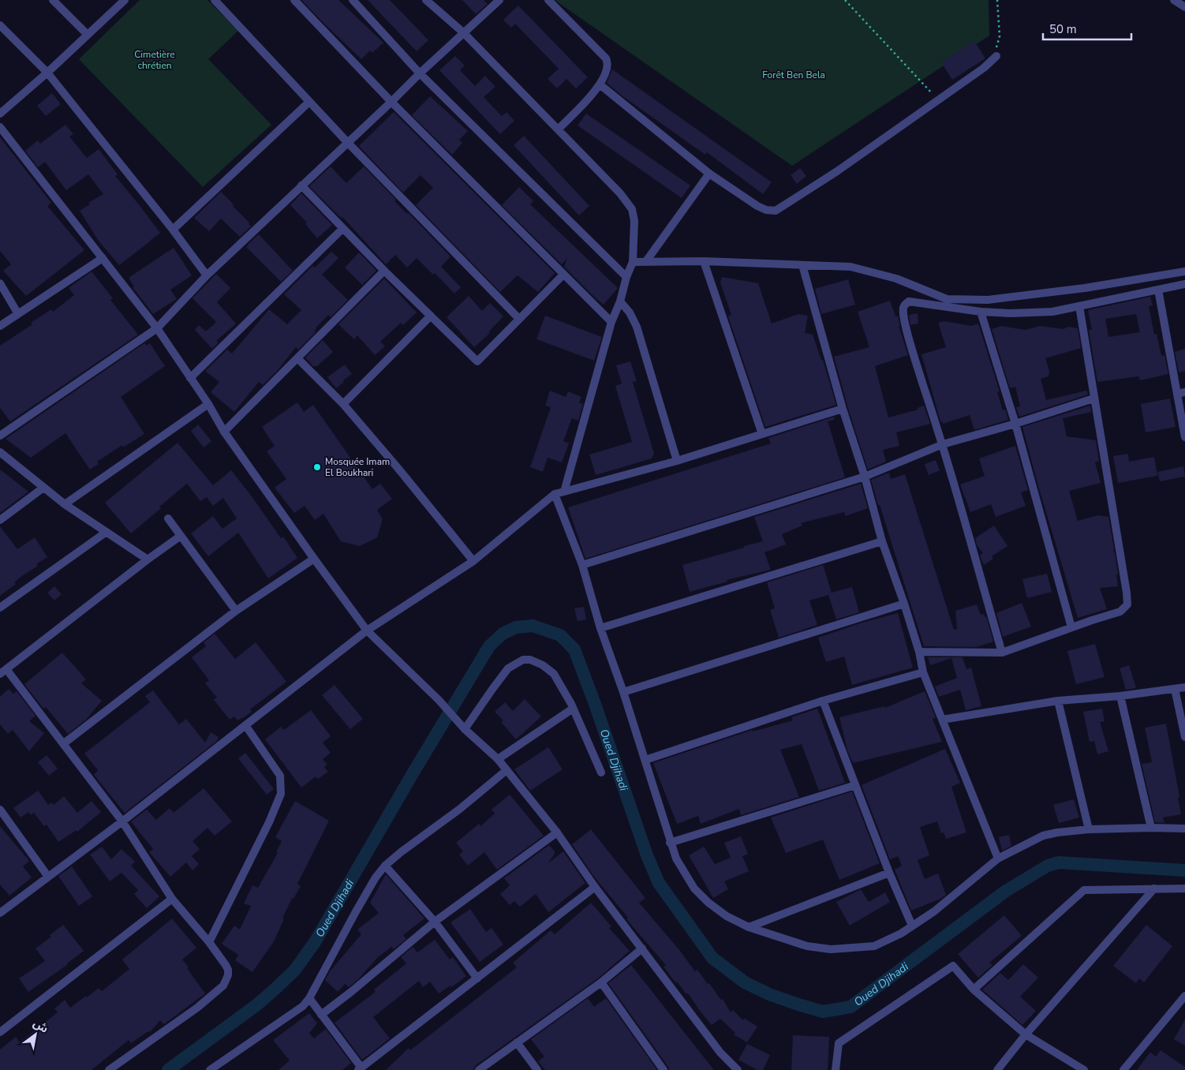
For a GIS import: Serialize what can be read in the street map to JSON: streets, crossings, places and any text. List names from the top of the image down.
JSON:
{
  "water": ["Oued Djihadi"],
  "parks": ["Cimetière chrétien", "Forêt Ben Bela"],
  "places": ["Mosquée Imam El Boukhari"],
  "scale_bar": "50 m",
  "north": "top right"
}
